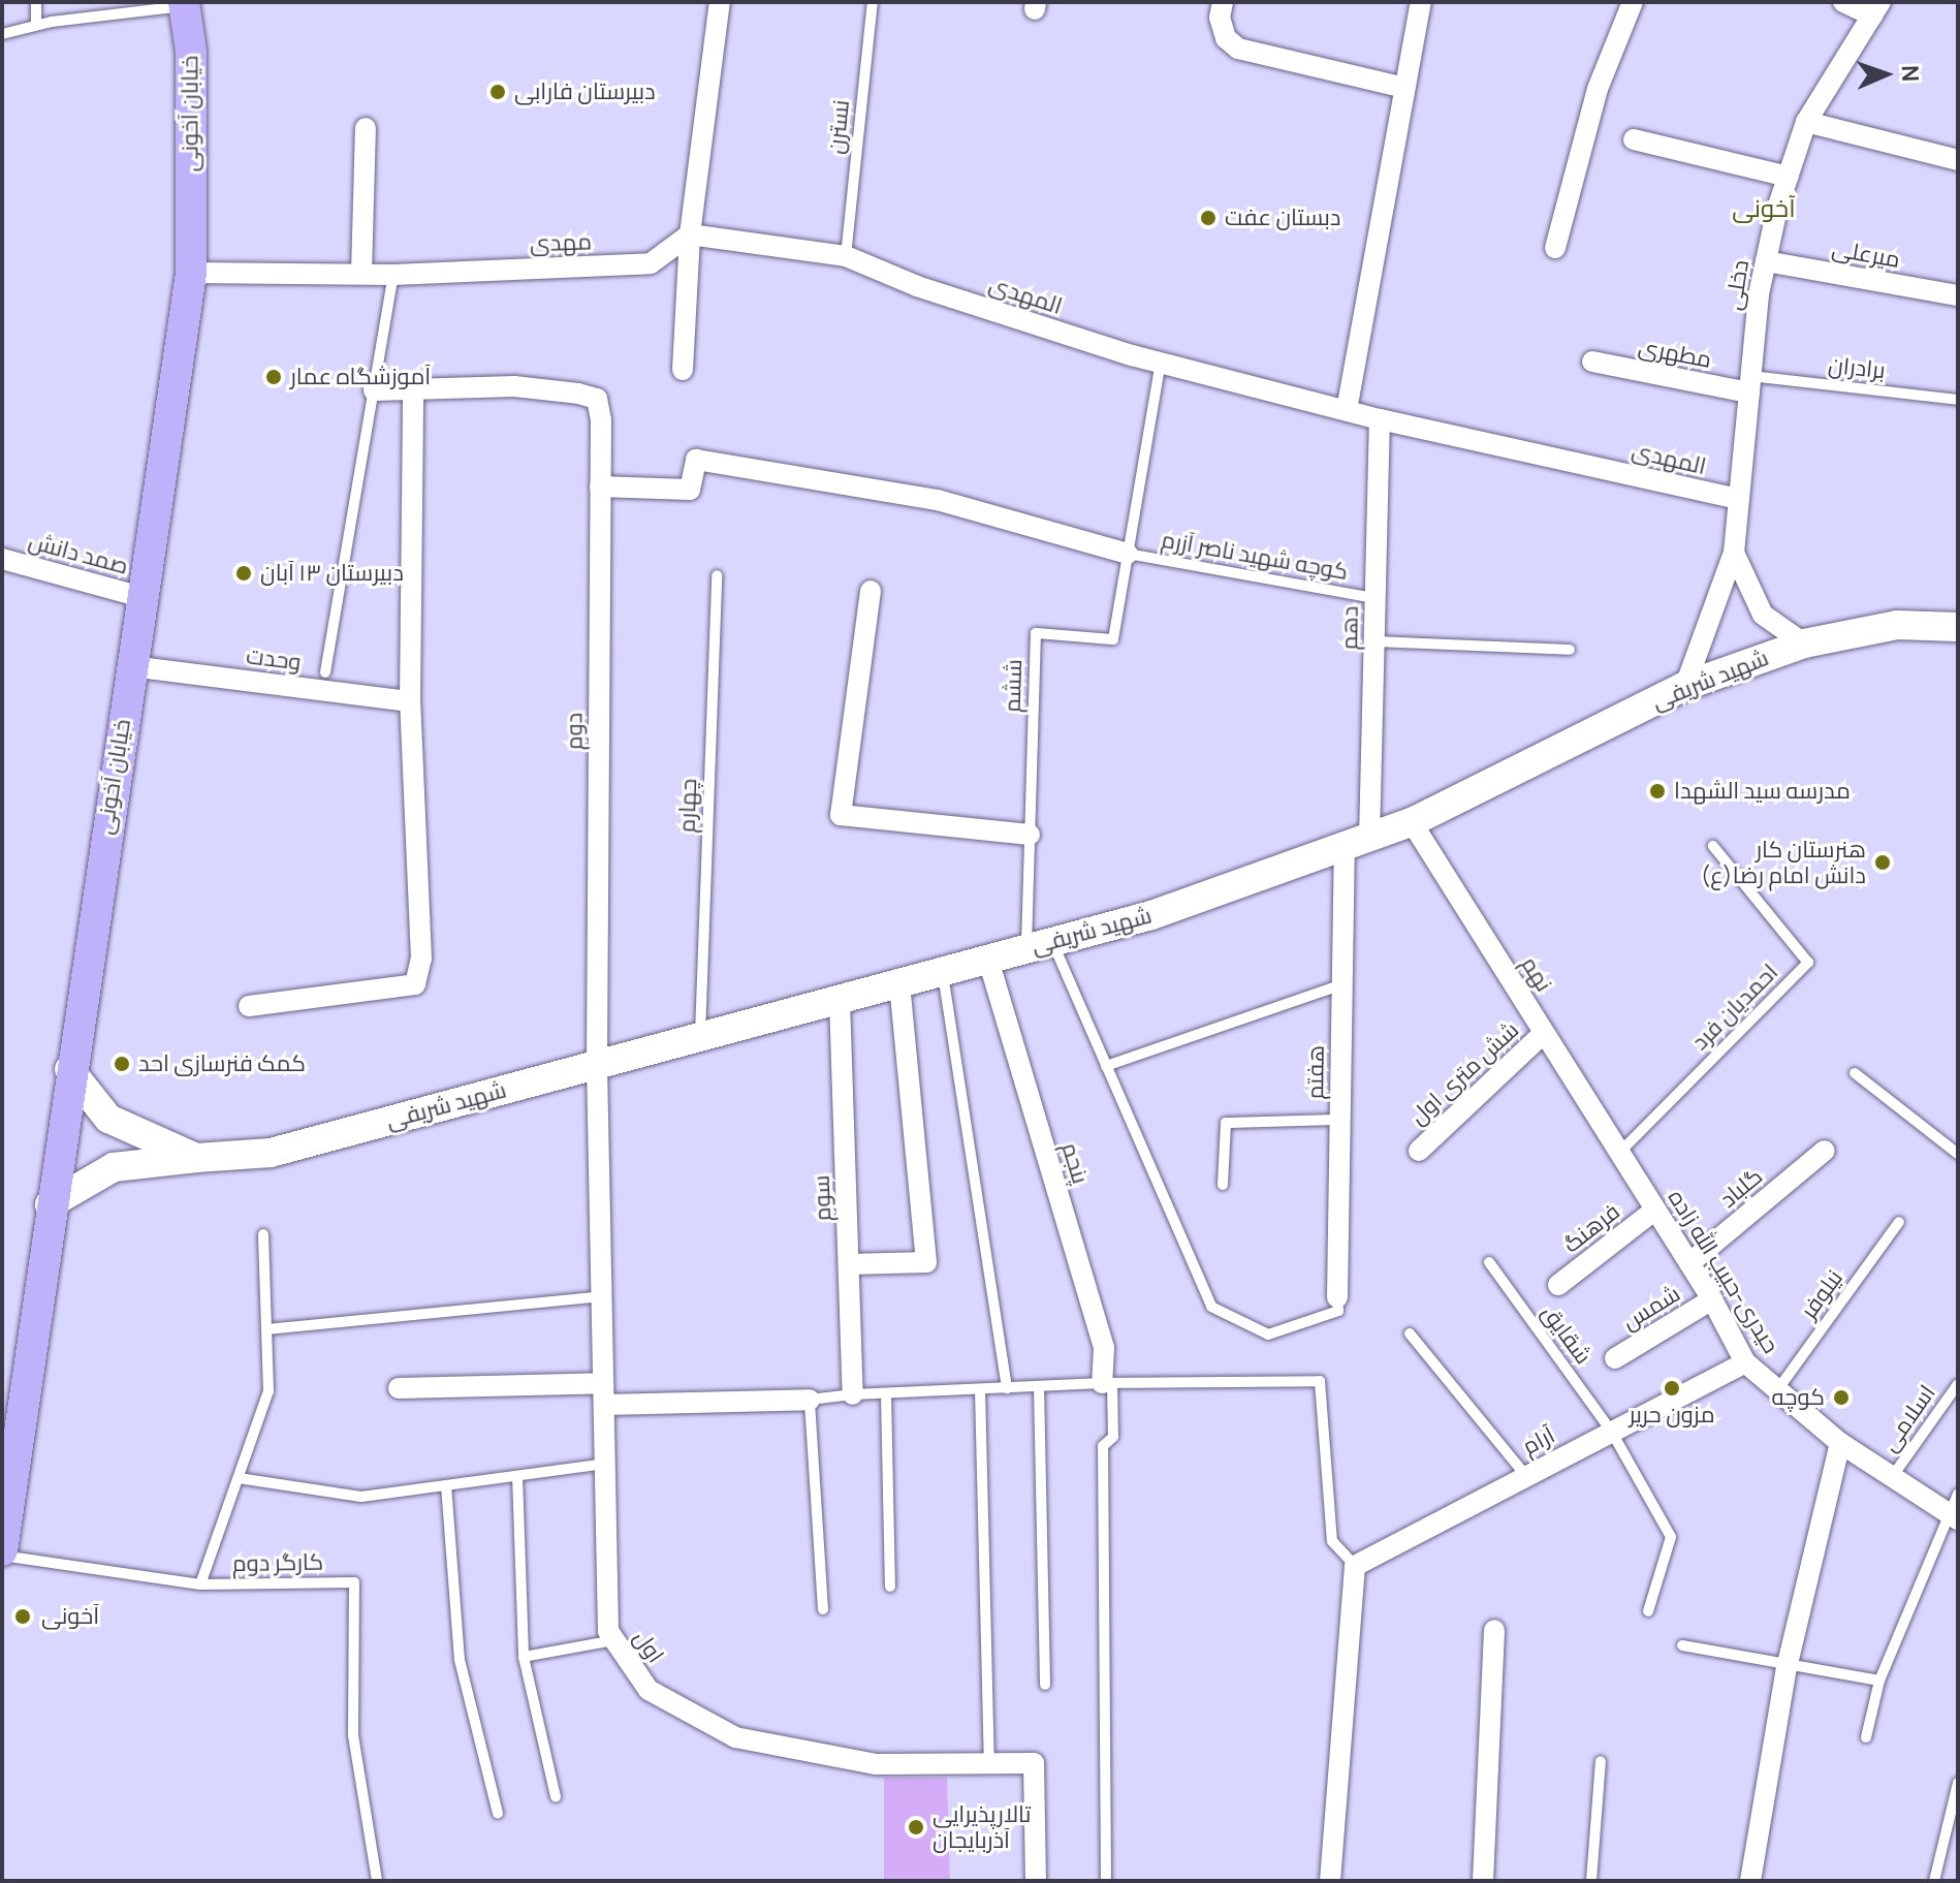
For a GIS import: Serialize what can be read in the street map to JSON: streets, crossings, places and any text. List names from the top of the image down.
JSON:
{
  "streets": {
    "main road": ["خیابان آخونی", "شهید شریفی"],
    "street": [
      "مهدی",
      "میرعلی",
      "دخلی",
      "المهدی",
      "مطهری",
      "صمد دانش",
      "دهم",
      "وحدت",
      "دوم",
      "نهم",
      "هفتم",
      "شش متری اول",
      "پنجم",
      "گلباد",
      "سوم",
      "فرهنگ",
      "حیدری-حبیب الله زاده",
      "شمس",
      "آرام",
      "اول"
    ],
    "lane": [
      "نسترن",
      "برادران",
      "کوچه شهید ناصر آزرم",
      "ششم",
      "چهارم",
      "احمدیان فرد",
      "نیلوفر",
      "شقایق",
      "اسلامی",
      "کارگر دوم"
    ]
  },
  "crossings": [
    ["خیابان آخونی", "مهدی"],
    ["خیابان آخونی", "صمد دانش"],
    ["خیابان آخونی", "وحدت"],
    ["خیابان آخونی", "شهید شریفی"],
    ["خیابان آخونی", "کارگر دوم"],
    ["نسترن", "المهدی"],
    ["مهدی", "المهدی"],
    ["میرعلی", "دخلی"],
    ["دخلی", "المهدی"],
    ["دخلی", "مطهری"],
    ["دخلی", "برادران"],
    ["دخلی", "شهید شریفی"],
    ["المهدی", "دهم"],
    ["المهدی", "ششم"],
    ["مطهری", "برادران"],
    ["کوچه شهید ناصر آزرم", "دهم"],
    ["کوچه شهید ناصر آزرم", "ششم"],
    ["دهم", "شهید شریفی"],
    ["دهم", "هفتم"],
    ["شهید شریفی", "ششم"],
    ["شهید شریفی", "دوم"],
    ["شهید شریفی", "چهارم"],
    ["شهید شریفی", "نهم"],
    ["شهید شریفی", "هفتم"],
    ["شهید شریفی", "پنجم"],
    ["شهید شریفی", "سوم"],
    ["شهید شریفی", "اول"],
    ["دوم", "اول"],
    ["نهم", "احمدیان فرد"],
    ["نهم", "شش متری اول"],
    ["نهم", "حیدری-حبیب الله زاده"],
    ["احمدیان فرد", "حیدری-حبیب الله زاده"],
    ["گلباد", "حیدری-حبیب الله زاده"],
    ["فرهنگ", "حیدری-حبیب الله زاده"],
    ["حیدری-حبیب الله زاده", "نیلوفر"],
    ["حیدری-حبیب الله زاده", "شمس"],
    ["حیدری-حبیب الله زاده", "اسلامی"],
    ["حیدری-حبیب الله زاده", "آرام"],
    ["شقایق", "آرام"]
  ],
  "districts": ["آخونی"],
  "places": [
    "دبیرستان فارابی",
    "دبستان عفت",
    "آموزشگاه عمار",
    "دبیرستان ۱۳ آبان",
    "مدرسه سید الشهدا",
    "هنرستان کار دانش امام رضا(ع)",
    "کمک فنرسازی احد",
    "مزون حریر",
    "کوچه",
    "آخونی",
    "تالارپذیرایی آذربایجان"
  ],
  "north": "right"
}
